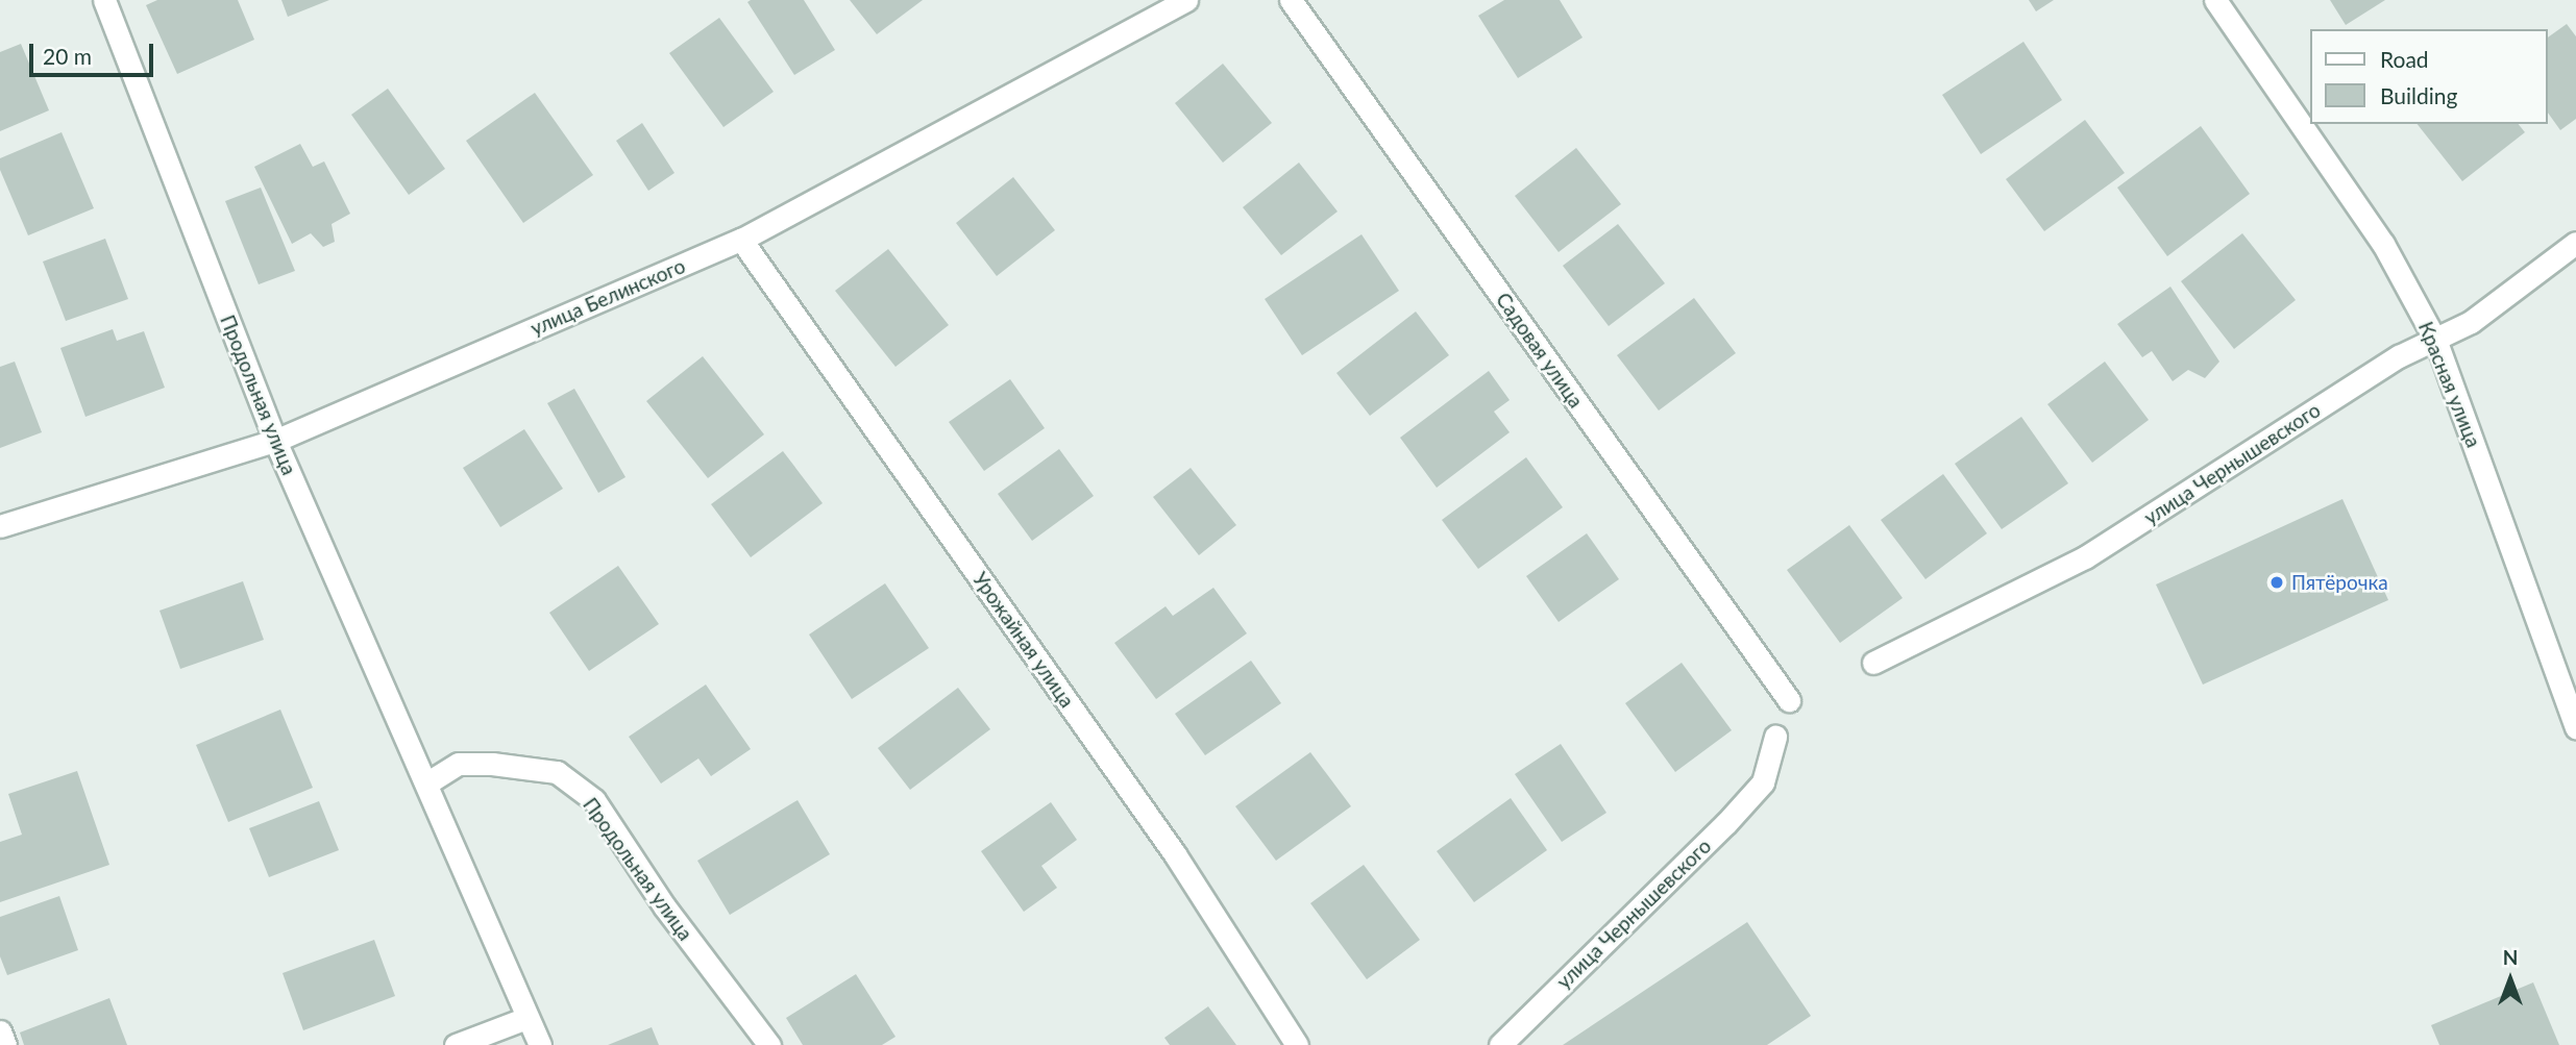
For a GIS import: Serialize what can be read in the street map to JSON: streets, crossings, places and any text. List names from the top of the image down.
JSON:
{
  "streets": {
    "street": [
      "улица Белинского",
      "Садовая улица",
      "Красная улица",
      "Продольная улица",
      "улица Чернышевского",
      "Урожайная улица"
    ]
  },
  "crossings": [
    ["улица Белинского", "Продольная улица"],
    ["улица Белинского", "Урожайная улица"],
    ["Красная улица", "улица Чернышевского"]
  ],
  "places": ["Пятёрочка"],
  "legend": ["Road", "Building"],
  "scale_bar": "20 m",
  "north": "top"
}
